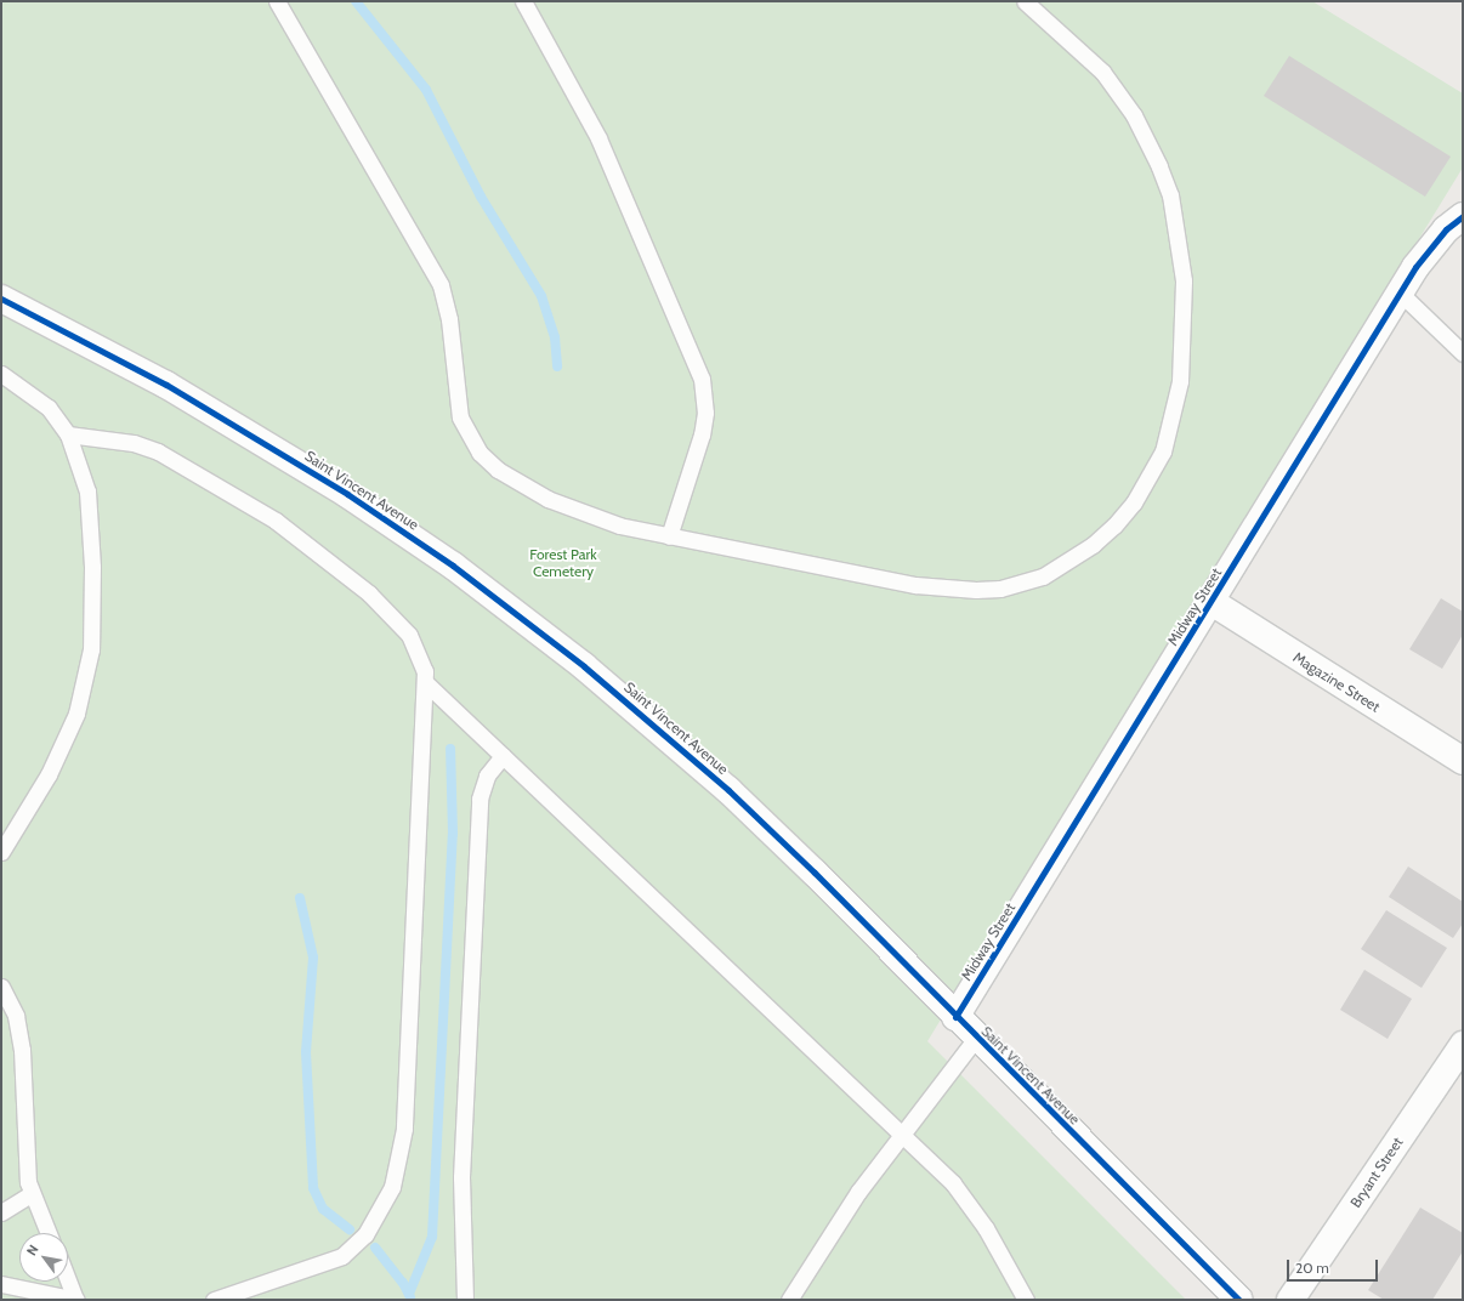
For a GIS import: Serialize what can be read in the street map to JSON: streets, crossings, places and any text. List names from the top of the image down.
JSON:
{
  "streets": {
    "street": [
      "Saint Vincent Avenue",
      "Midway Street",
      "Magazine Street",
      "Bryant Street"
    ]
  },
  "crossings": [
    ["Saint Vincent Avenue", "Midway Street"],
    ["Midway Street", "Magazine Street"]
  ],
  "parks": ["Forest Park Cemetery"],
  "scale_bar": "20 m",
  "north": "top left"
}
